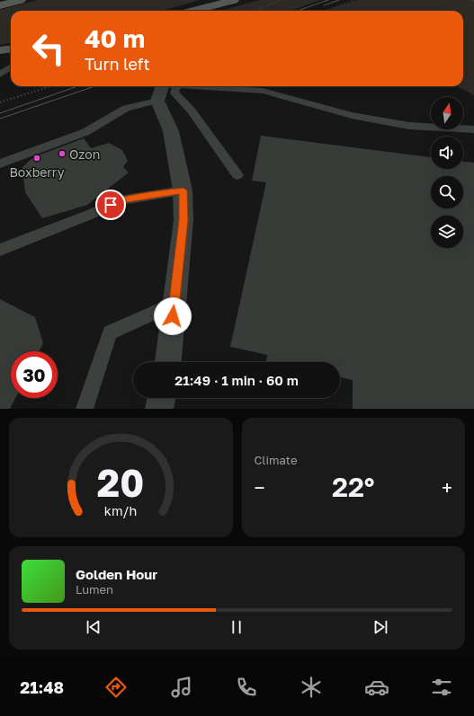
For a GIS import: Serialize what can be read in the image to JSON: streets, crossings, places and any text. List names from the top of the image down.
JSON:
{
  "places": ["Ozon", "Boxberry"],
  "north": "top",
  "page": {
    "turn": ["40 m", "Turn left"],
    "limit": "30",
    "trip": "21:49 · 1 min · 60 m",
    "tile": "Climate",
    "heat": ["−", "22°", "+"],
    "song": ["Golden Hour", "Lumen"],
    "tabs": "21:48",
    "gauge": ["20", "km/h"]
  }
}
